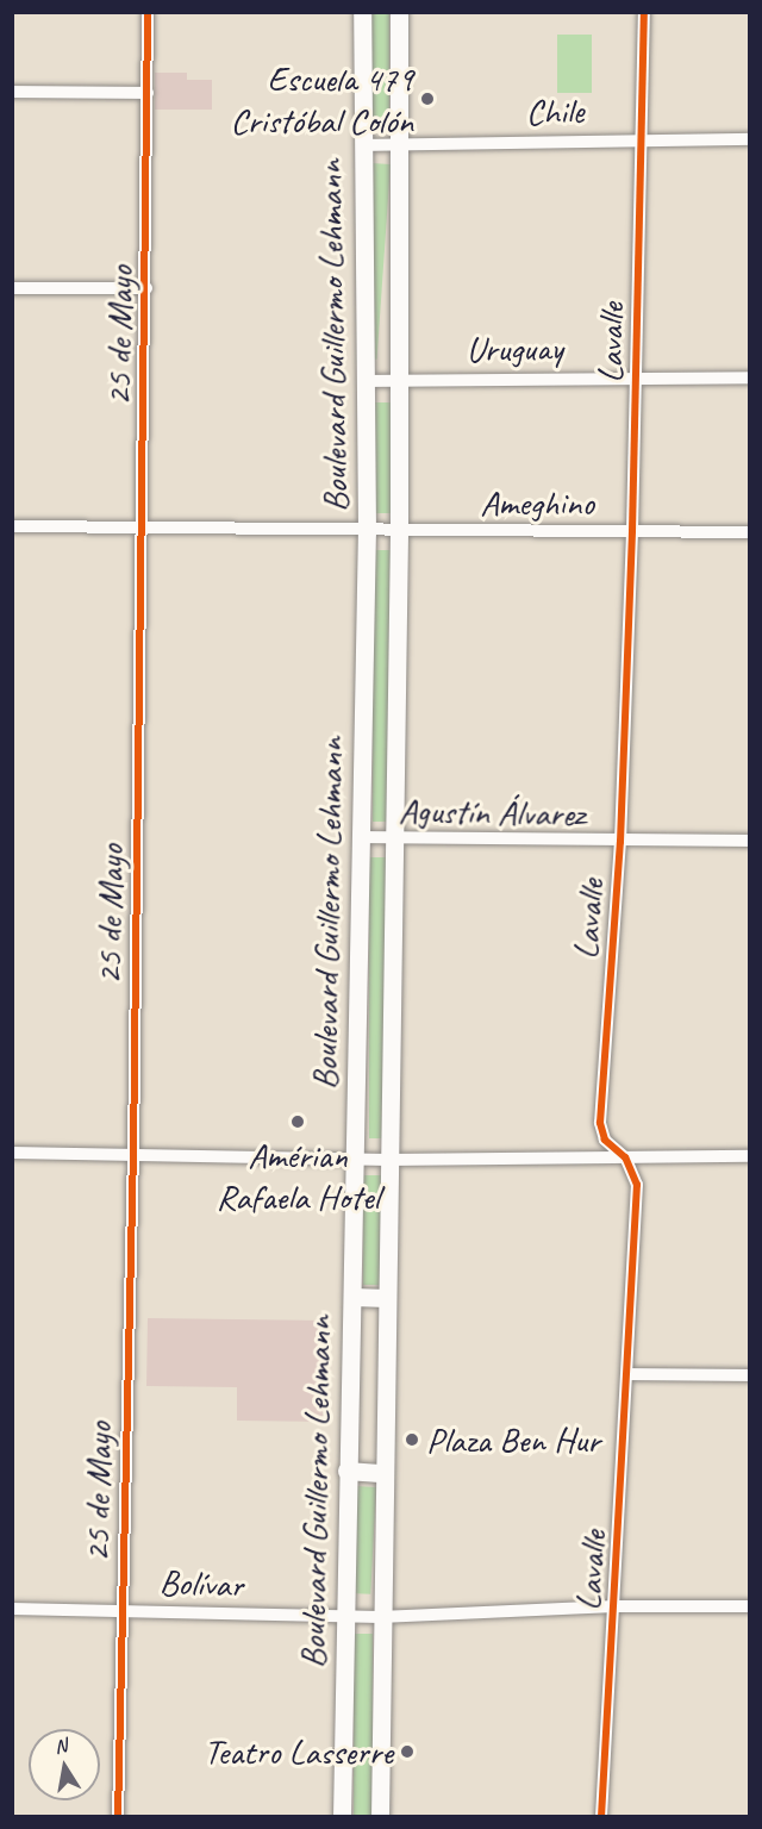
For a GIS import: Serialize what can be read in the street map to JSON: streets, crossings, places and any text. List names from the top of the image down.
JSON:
{
  "streets": {
    "main road": ["Boulevard Guillermo Lehmann"],
    "street": [
      "Chile",
      "25 de Mayo",
      "Lavalle",
      "Uruguay",
      "Ameghino",
      "Agustín Álvarez",
      "Bolívar"
    ]
  },
  "crossings": [
    ["Chile", "Boulevard Guillermo Lehmann"],
    ["Chile", "Lavalle"],
    ["25 de Mayo", "Ameghino"],
    ["25 de Mayo", "Bolívar"],
    ["Boulevard Guillermo Lehmann", "Uruguay"],
    ["Boulevard Guillermo Lehmann", "Ameghino"],
    ["Boulevard Guillermo Lehmann", "Agustín Álvarez"],
    ["Boulevard Guillermo Lehmann", "Bolívar"],
    ["Lavalle", "Uruguay"],
    ["Lavalle", "Ameghino"],
    ["Lavalle", "Agustín Álvarez"],
    ["Lavalle", "Bolívar"]
  ],
  "places": [
    "Escuela 479 Cristóbal Colón",
    "Amérian Rafaela Hotel",
    "Plaza Ben Hur",
    "Teatro Lasserre"
  ],
  "north": "top"
}
